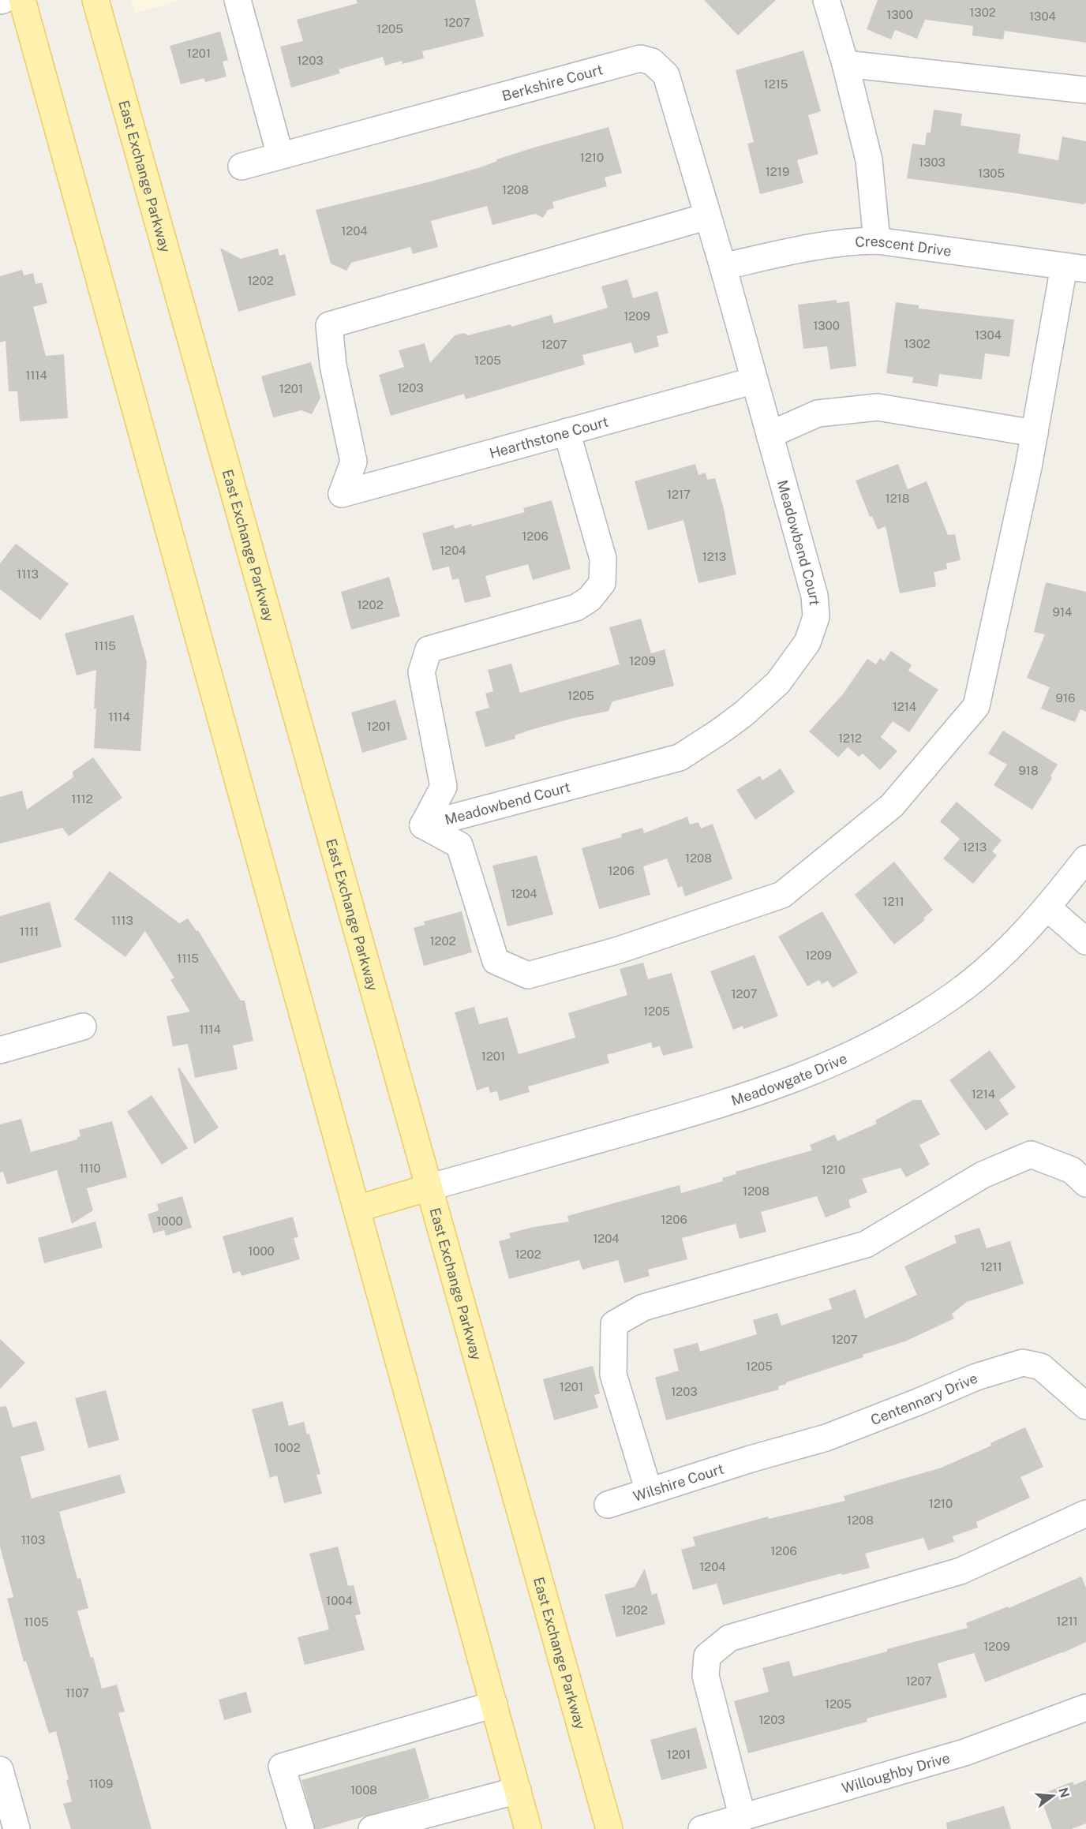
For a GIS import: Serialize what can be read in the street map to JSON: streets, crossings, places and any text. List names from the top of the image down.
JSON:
{
  "streets": {
    "main road": ["East Exchange Parkway"],
    "street": [
      "Berkshire Court",
      "Crescent Drive",
      "Hearthstone Court",
      "Meadowbend Court",
      "Meadowgate Drive",
      "Centennary Drive",
      "Wilshire Court",
      "Willoughby Drive"
    ]
  },
  "crossings": [
    ["Berkshire Court", "Crescent Drive"],
    ["Berkshire Court", "Hearthstone Court"],
    ["Berkshire Court", "Meadowbend Court"],
    ["East Exchange Parkway", "Meadowgate Drive"],
    ["Crescent Drive", "Meadowbend Court"],
    ["Hearthstone Court", "Meadowbend Court"],
    ["Centennary Drive", "Wilshire Court"]
  ],
  "house_numbers": [
    "1302",
    "1300",
    "1304",
    "1207",
    "1205",
    "1201",
    "1203",
    "1215",
    "1210",
    "1303",
    "1219",
    "1305",
    "1208",
    "1204",
    "1202",
    "1209",
    "1300",
    "1304",
    "1302",
    "1207",
    "1205",
    "1114",
    "1203",
    "1201",
    "1217",
    "1218",
    "1206",
    "1204",
    "1213",
    "1113",
    "1202",
    "914",
    "1115",
    "1209",
    "1205",
    "916",
    "1214",
    "1114",
    "1201",
    "1212",
    "918",
    "1112",
    "1213",
    "1208",
    "1206",
    "1204",
    "1211",
    "1113",
    "1111",
    "1202",
    "1209",
    "1115",
    "1207",
    "1205",
    "1114",
    "1201",
    "1214",
    "1110",
    "1210",
    "1208",
    "1206",
    "1000",
    "1204",
    "1000",
    "1202",
    "1211",
    "1207",
    "1205",
    "1201",
    "1203",
    "1002",
    "1210",
    "1208",
    "1103",
    "1206",
    "1204",
    "1004",
    "1202",
    "1211",
    "1105",
    "1209",
    "1207",
    "1107",
    "1205",
    "1203",
    "1201",
    "1109",
    "1008"
  ],
  "north": "right"
}
